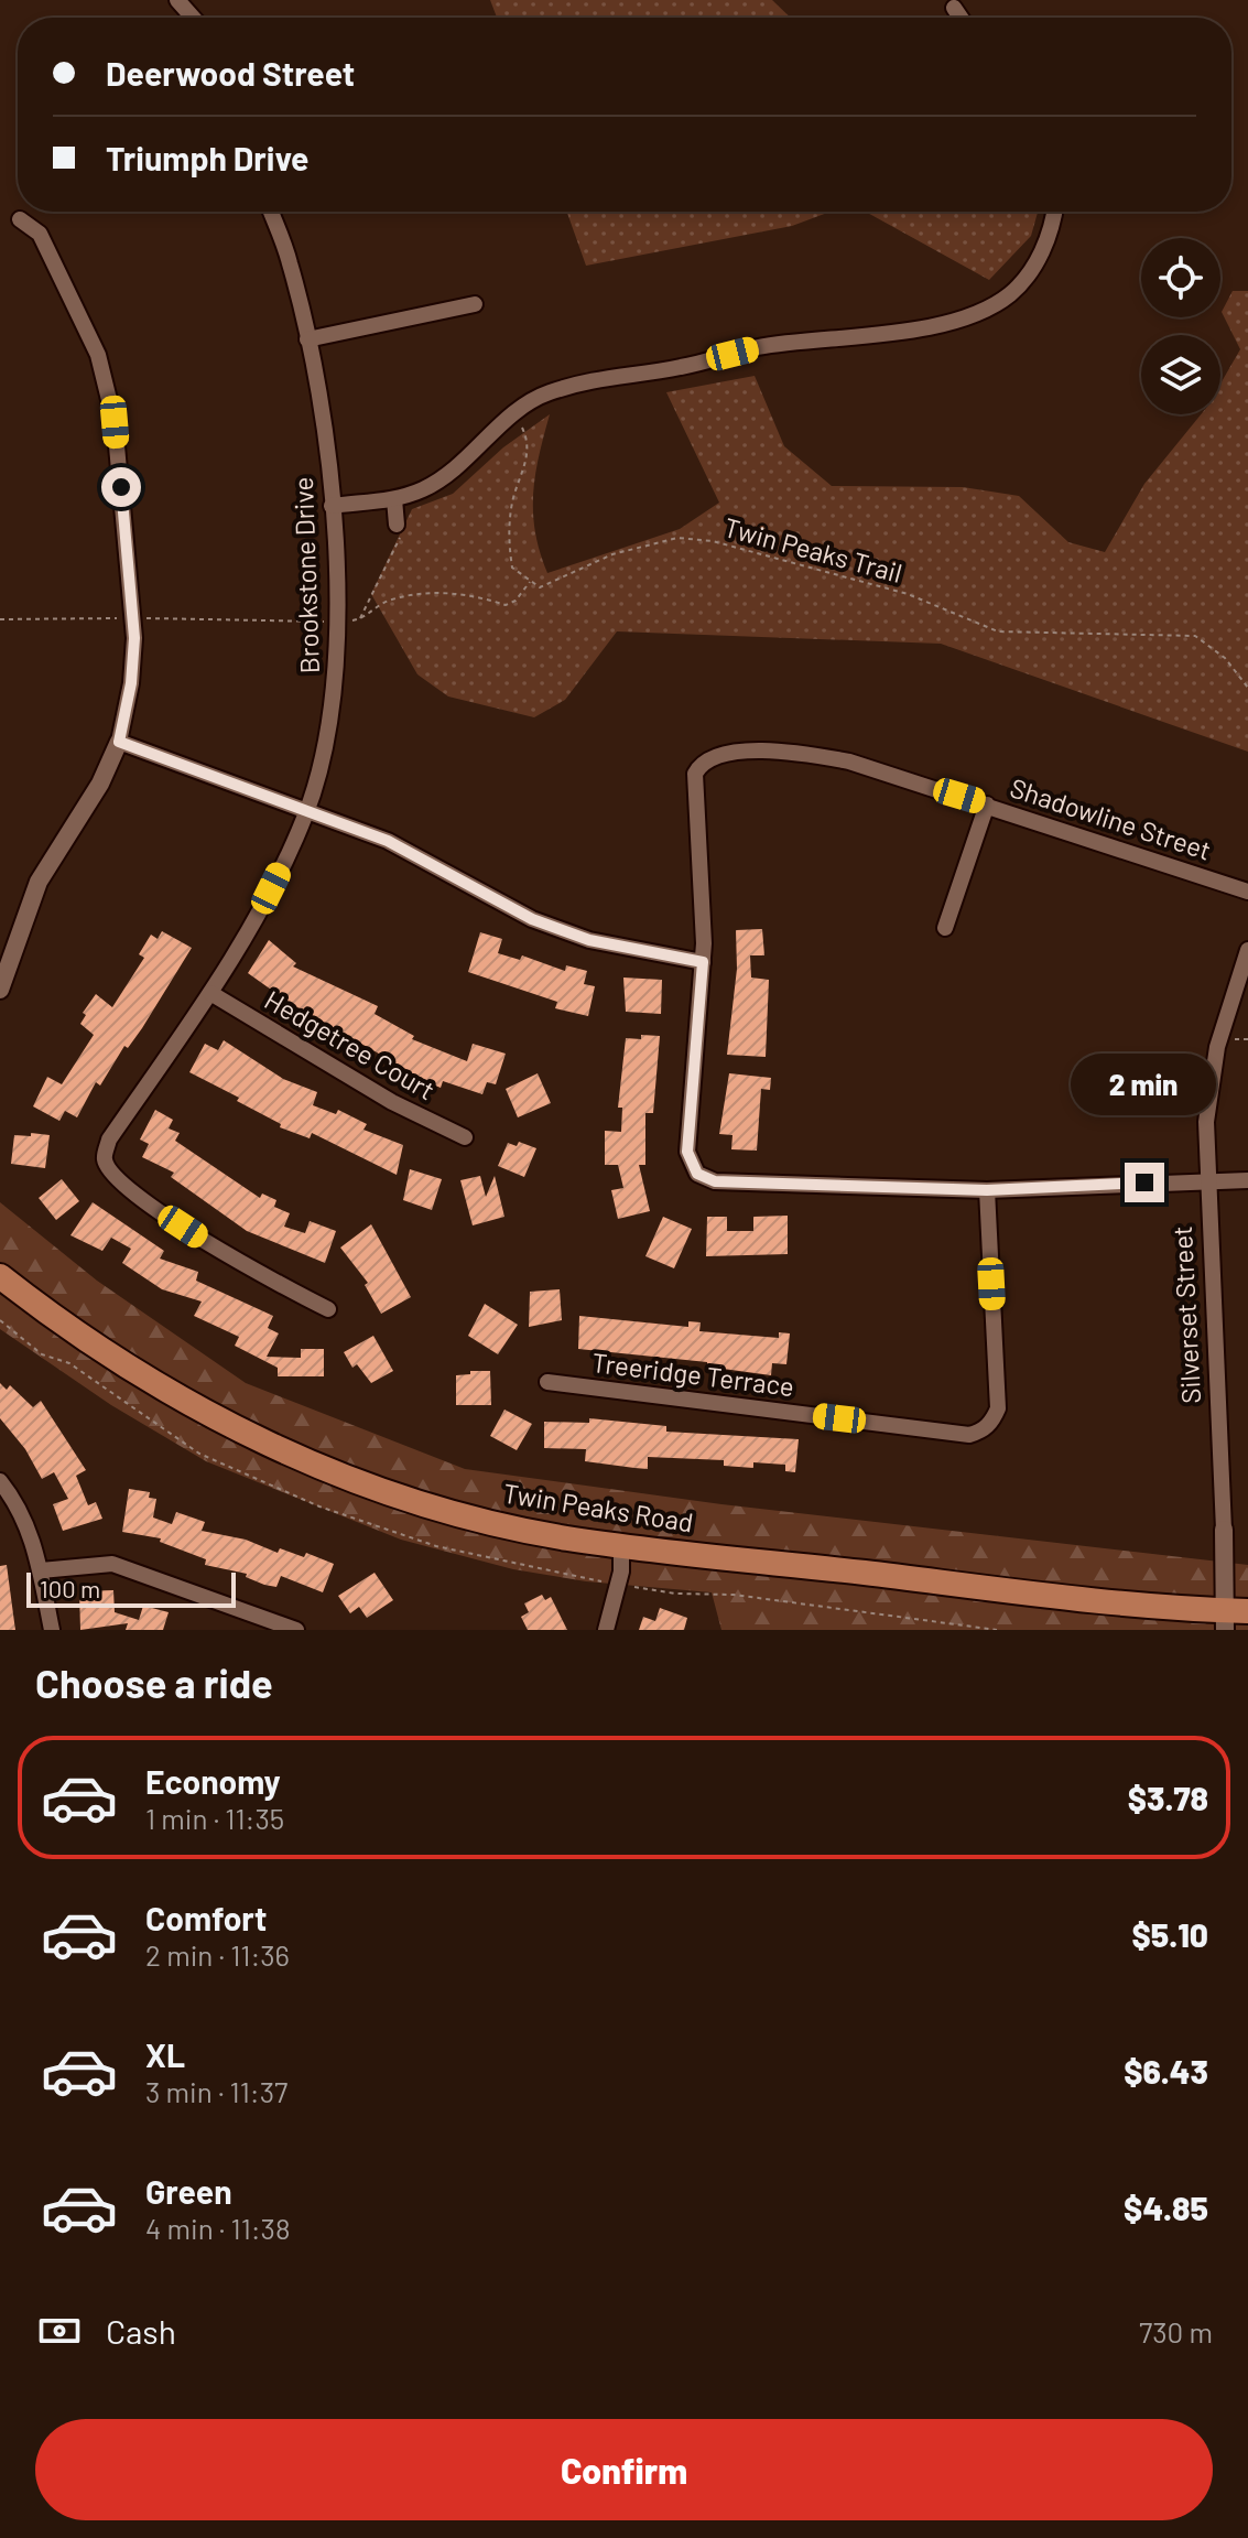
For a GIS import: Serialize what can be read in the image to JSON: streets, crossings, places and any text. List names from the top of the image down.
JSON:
{
  "streets": {
    "main road": ["Twin Peaks Road"],
    "street": [
      "Brookstone Drive",
      "Shadowline Street",
      "Hedgetree Court",
      "Silverset Street",
      "Treeridge Terrace"
    ],
    "path": ["Twin Peaks Trail"]
  },
  "crossings": [
    ["Brookstone Drive", "Hedgetree Court"],
    ["Silverset Street", "Twin Peaks Road"]
  ],
  "scale_bar": "100 m",
  "page": {
    "banner": ["Deerwood Street", "Triumph Drive"],
    "bubble": "2 min",
    "scale": "100 m",
    "heading": "Choose a ride",
    "list": [
      {
        "name": "Economy",
        "note": "1 min · 11:35",
        "value": "$3.78"
      },
      {
        "name": "Comfort",
        "note": "2 min · 11:36",
        "value": "$5.10"
      },
      {
        "name": "XL",
        "note": "3 min · 11:37",
        "value": "$6.43"
      },
      {
        "name": "Green",
        "note": "4 min · 11:38",
        "value": "$4.85"
      }
    ],
    "pay": ["Cash", "730 m"],
    "buttons": "Confirm"
  }
}
